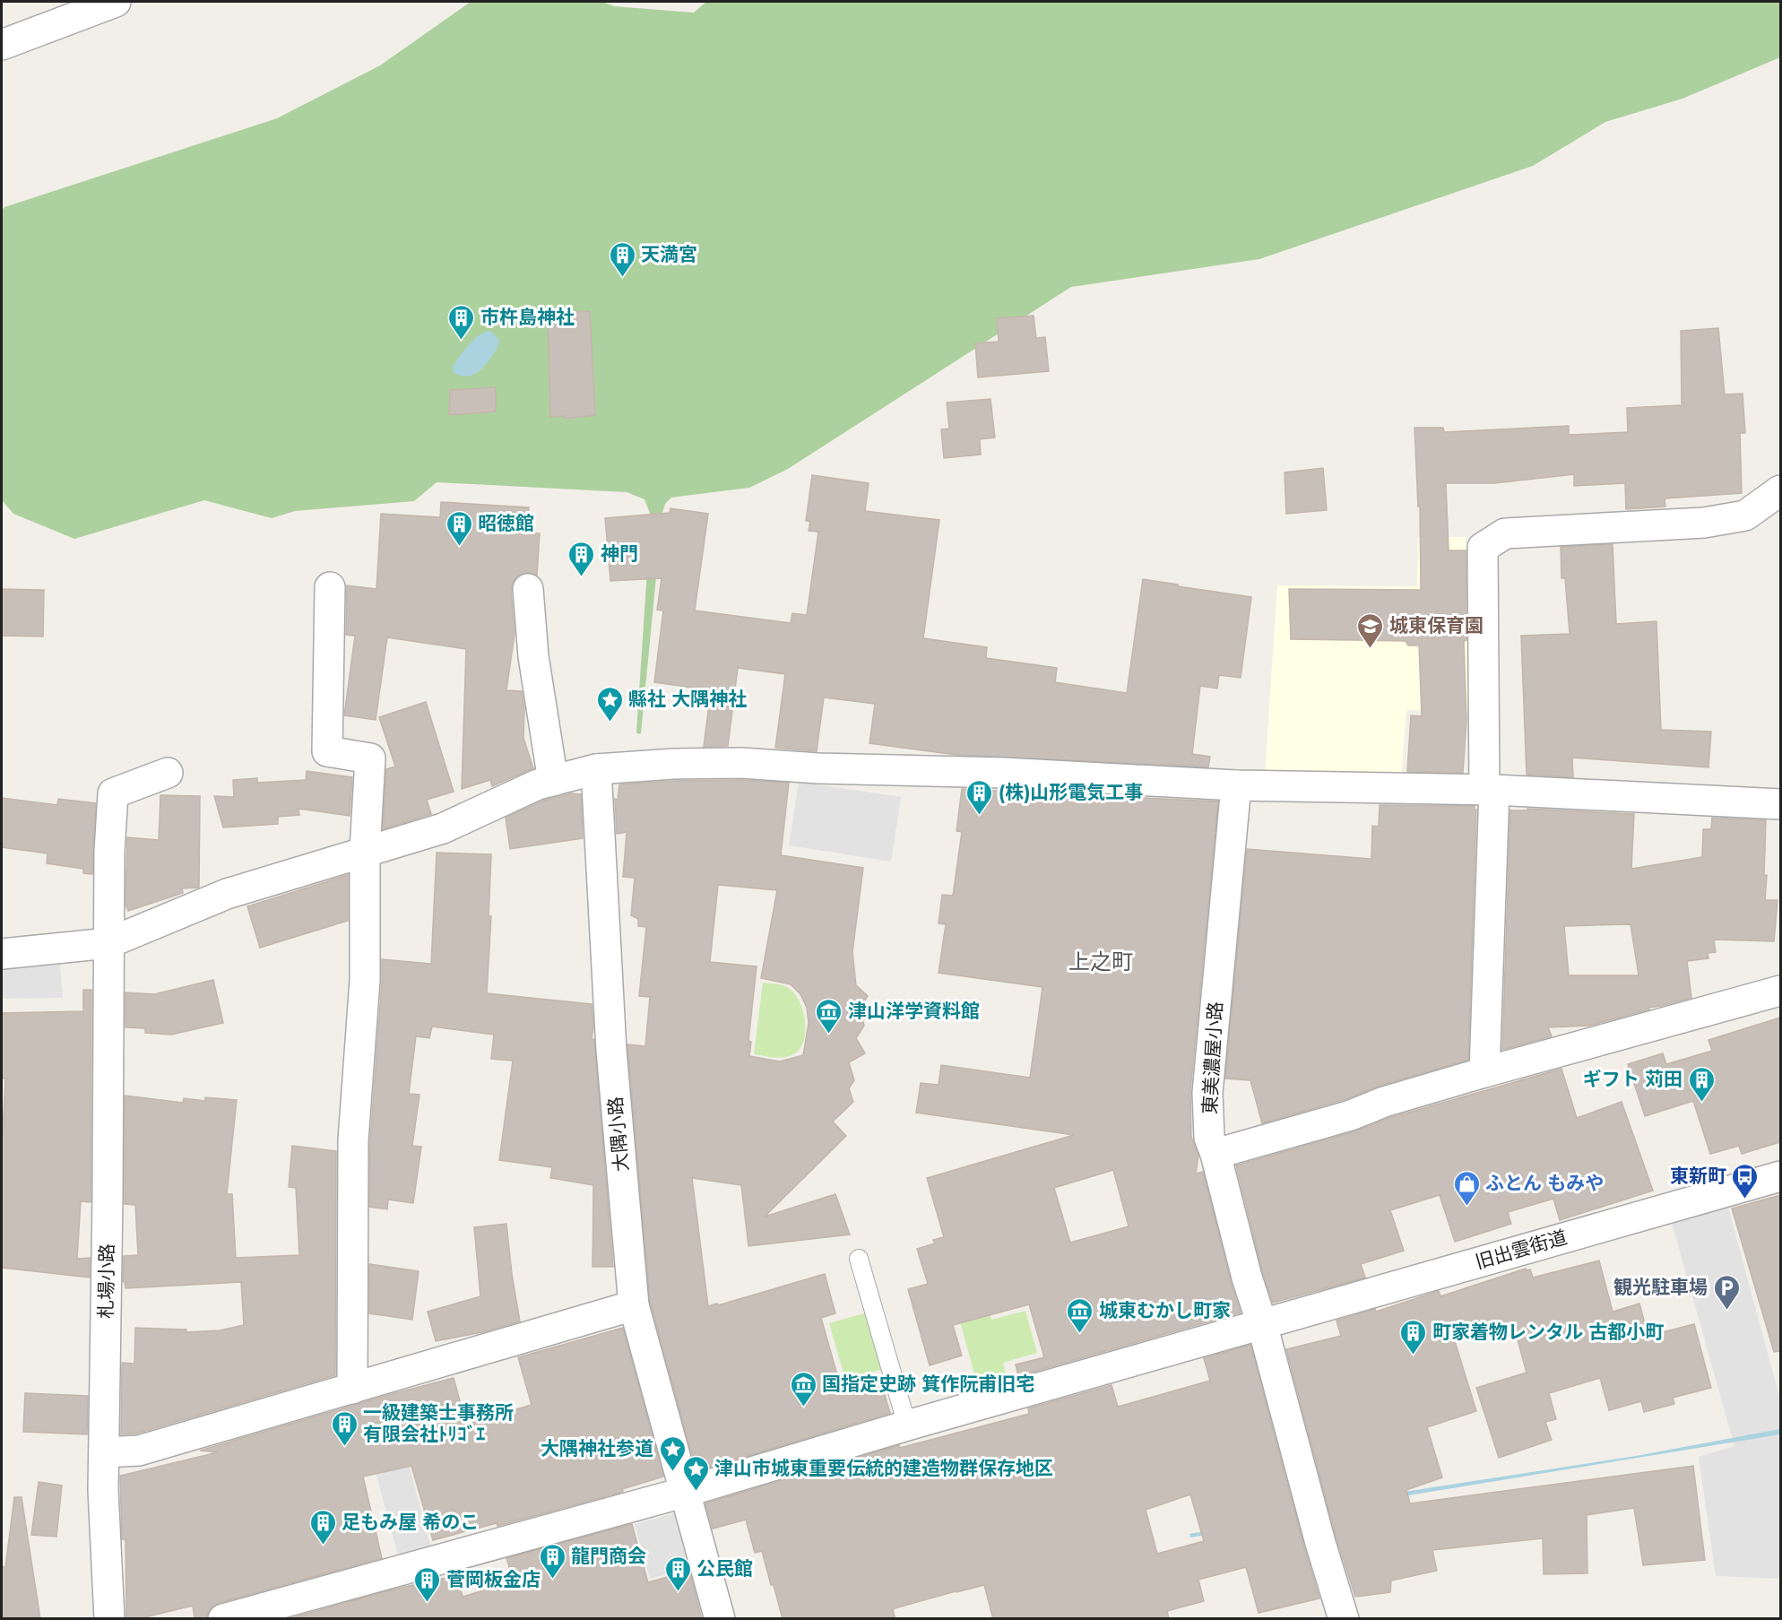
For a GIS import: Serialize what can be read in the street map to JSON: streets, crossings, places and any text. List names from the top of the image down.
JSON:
{
  "streets": {
    "street": [
      "東美濃屋小路",
      "大隅小路",
      "旧出雲街道",
      "札場小路"
    ]
  },
  "crossings": [
    ["東美濃屋小路", "旧出雲街道"],
    ["大隅小路", "旧出雲街道"]
  ],
  "districts": ["上之町"],
  "places": {
    "building": [
      "天満宮",
      "市杵島神社",
      "昭徳館",
      "神門",
      "(株)山形電気工事",
      "ギフト 苅田",
      "町家着物レンタル 古都小町",
      "一級建築士事務所 有限会社ﾄﾘｺﾞｴ",
      "足もみ屋 希のこ",
      "龍門商会",
      "公民館",
      "菅岡板金店"
    ],
    "school or university": ["城東保育園"],
    "place": ["縣社 大隅神社", "大隅神社参道", "津山市城東重要伝統的建造物群保存地区"],
    "museum": ["津山洋学資料館", "城東むかし町家", "国指定史跡 箕作阮甫旧宅"],
    "bus stop": ["東新町"],
    "shop": ["ふとん もみや"],
    "parking": ["観光駐車場"]
  }
}
